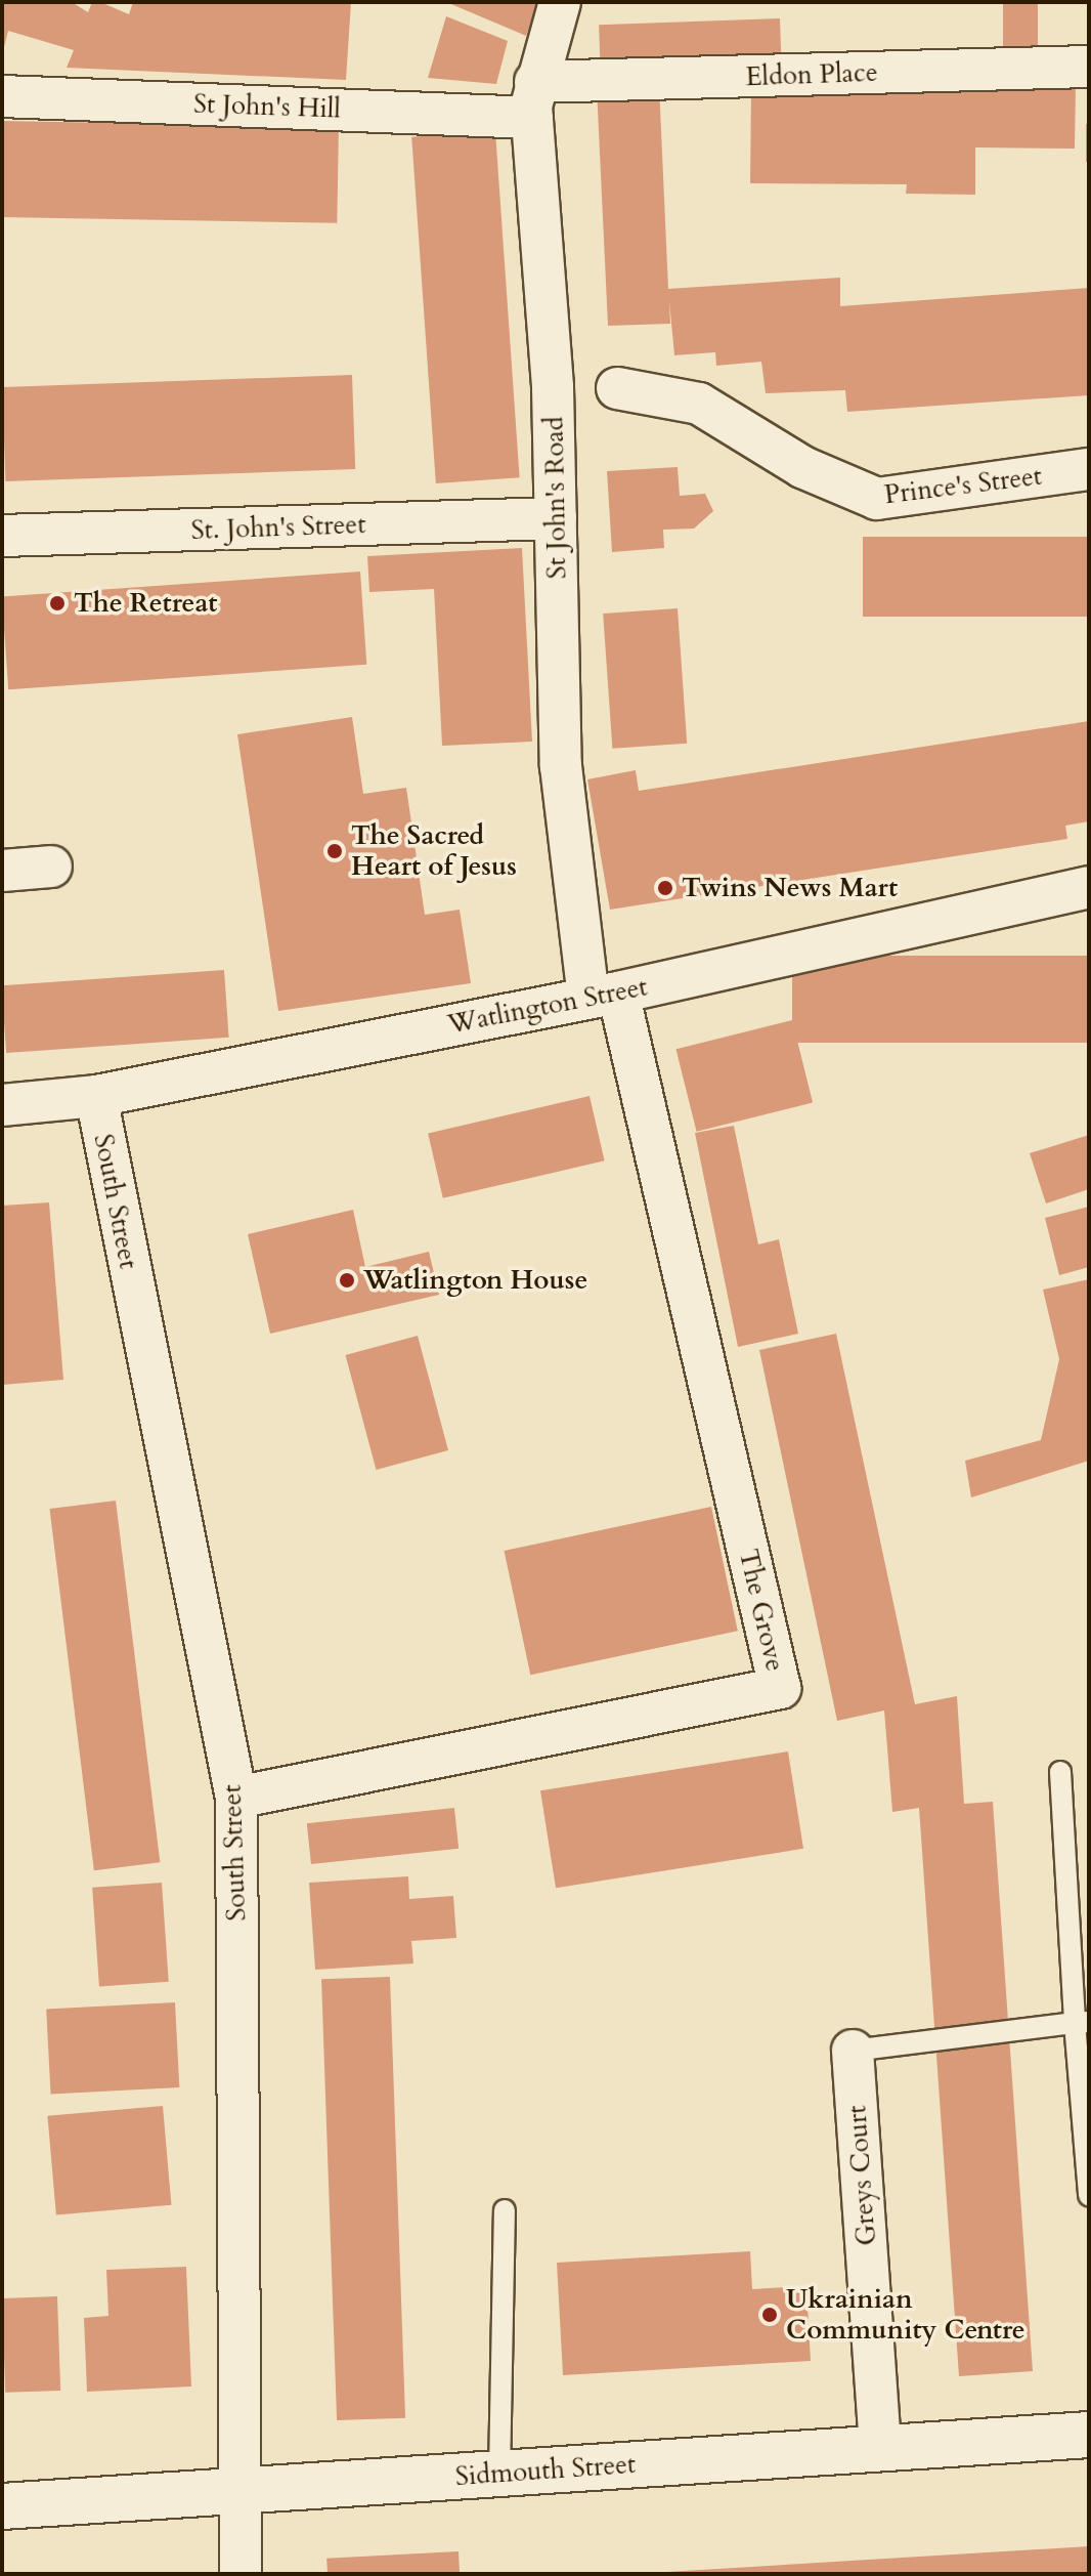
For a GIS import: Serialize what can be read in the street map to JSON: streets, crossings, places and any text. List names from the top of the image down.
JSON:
{
  "streets": {
    "street": [
      "Eldon Place",
      "St John's Hill",
      "Prince's Street",
      "St John's Road",
      "St. John's Street",
      "Watlington Street",
      "South Street",
      "The Grove",
      "Greys Court",
      "Sidmouth Street"
    ]
  },
  "crossings": [
    ["Eldon Place", "St John's Hill"],
    ["Eldon Place", "St John's Road"],
    ["St John's Hill", "St John's Road"],
    ["St John's Road", "St. John's Street"],
    ["St John's Road", "Watlington Street"],
    ["St John's Road", "The Grove"],
    ["Watlington Street", "South Street"],
    ["Watlington Street", "The Grove"],
    ["South Street", "The Grove"],
    ["South Street", "Sidmouth Street"],
    ["Greys Court", "Sidmouth Street"]
  ],
  "places": [
    "The Retreat",
    "The Sacred Heart of Jesus",
    "Twins News Mart",
    "Watlington House",
    "Ukrainian Community Centre"
  ]
}
